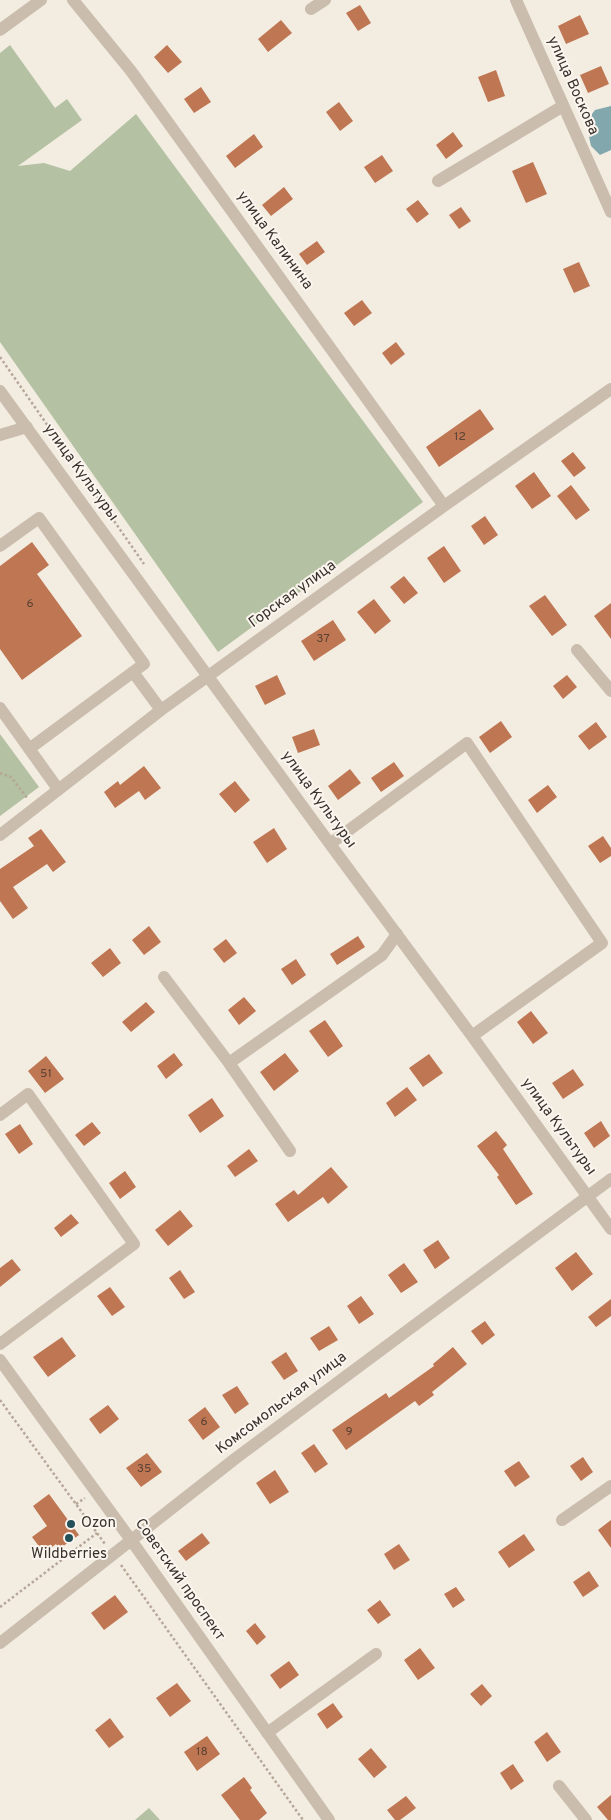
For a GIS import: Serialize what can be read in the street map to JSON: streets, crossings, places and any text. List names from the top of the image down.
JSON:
{
  "streets": {
    "street": [
      "улица Воскова",
      "улица Калинина",
      "улица Культуры",
      "Горская улица",
      "Комсомольская улица",
      "Советский проспект"
    ]
  },
  "crossings": [
    ["улица Калинина", "Горская улица"],
    ["улица Культуры", "Горская улица"],
    ["улица Культуры", "Комсомольская улица"],
    ["Комсомольская улица", "Советский проспект"]
  ],
  "places": ["Ozon", "Wildberries"],
  "house_numbers": [
    "12",
    "6",
    "37",
    "51",
    "6",
    "9",
    "35",
    "18"
  ]
}
